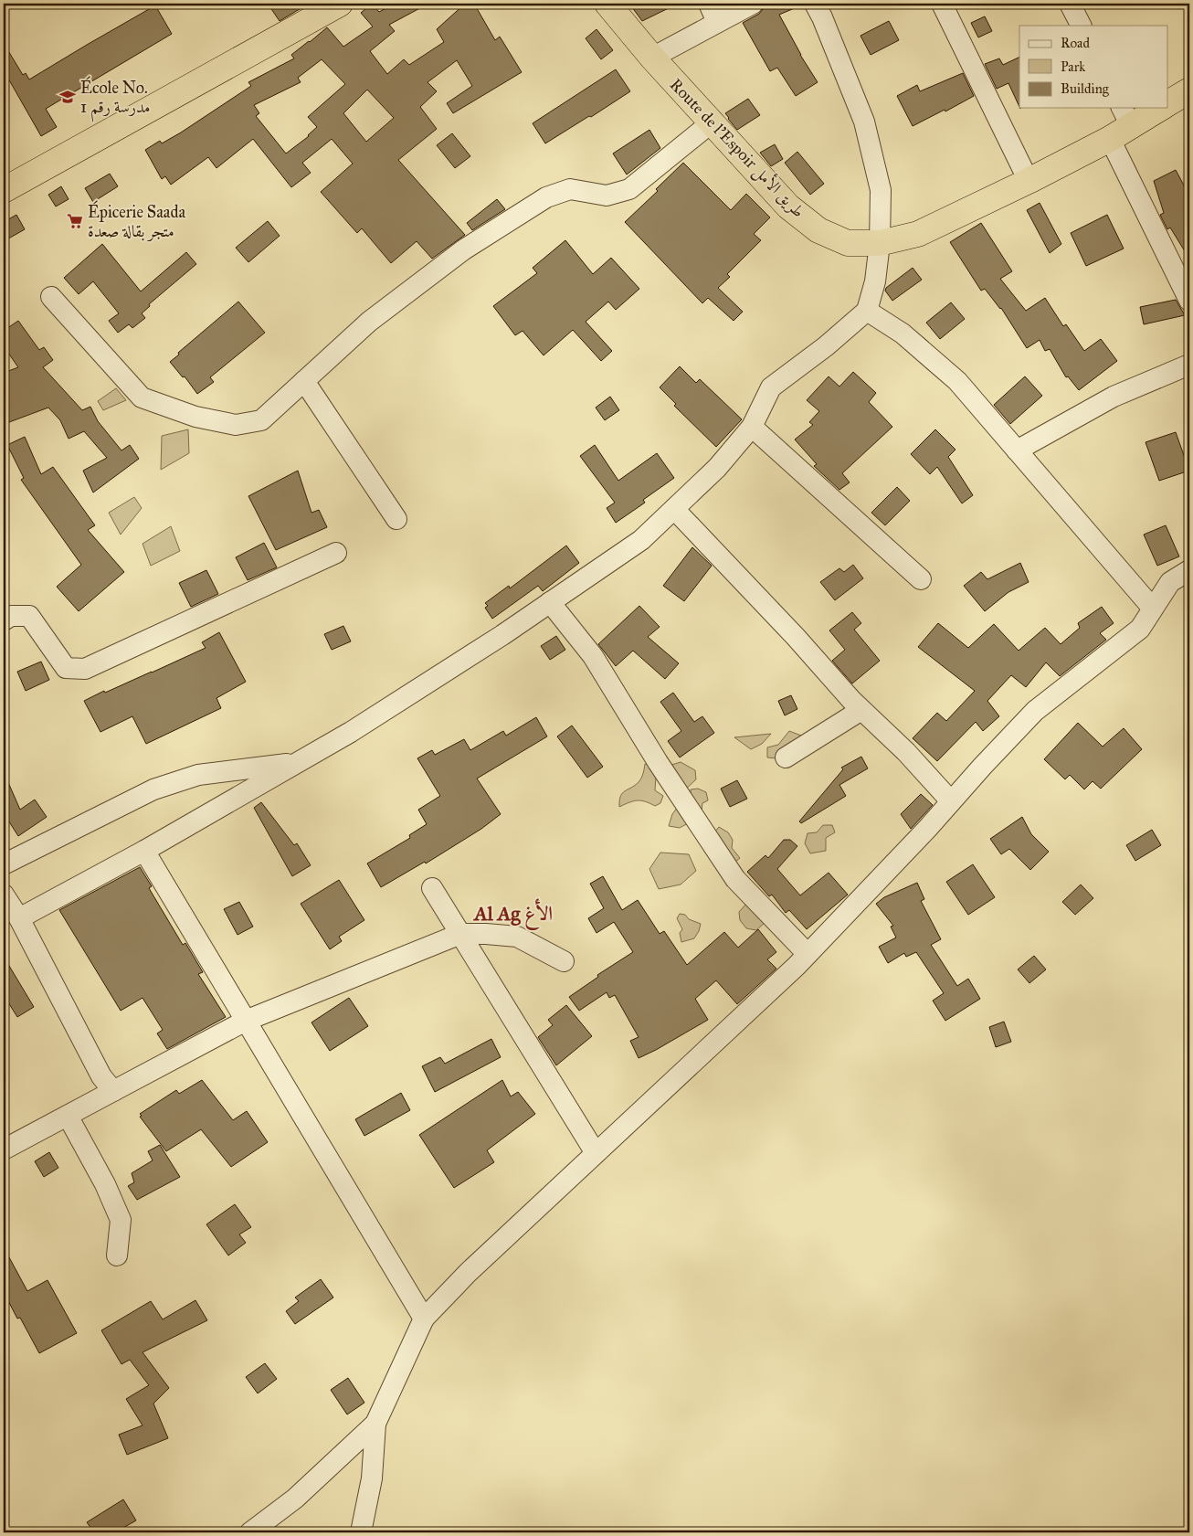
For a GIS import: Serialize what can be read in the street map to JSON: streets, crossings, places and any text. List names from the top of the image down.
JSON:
{
  "streets": {
    "highway": ["Route de l’Espoir طريق الأمل"]
  },
  "districts": ["Al Ag الأغ"],
  "places": {
    "school or university": ["École No. 1 مدرسة رقم"],
    "supermarket": ["Épicerie Saada متجر بقالة صعدة"]
  },
  "legend": ["Road", "Park", "Building"]
}
